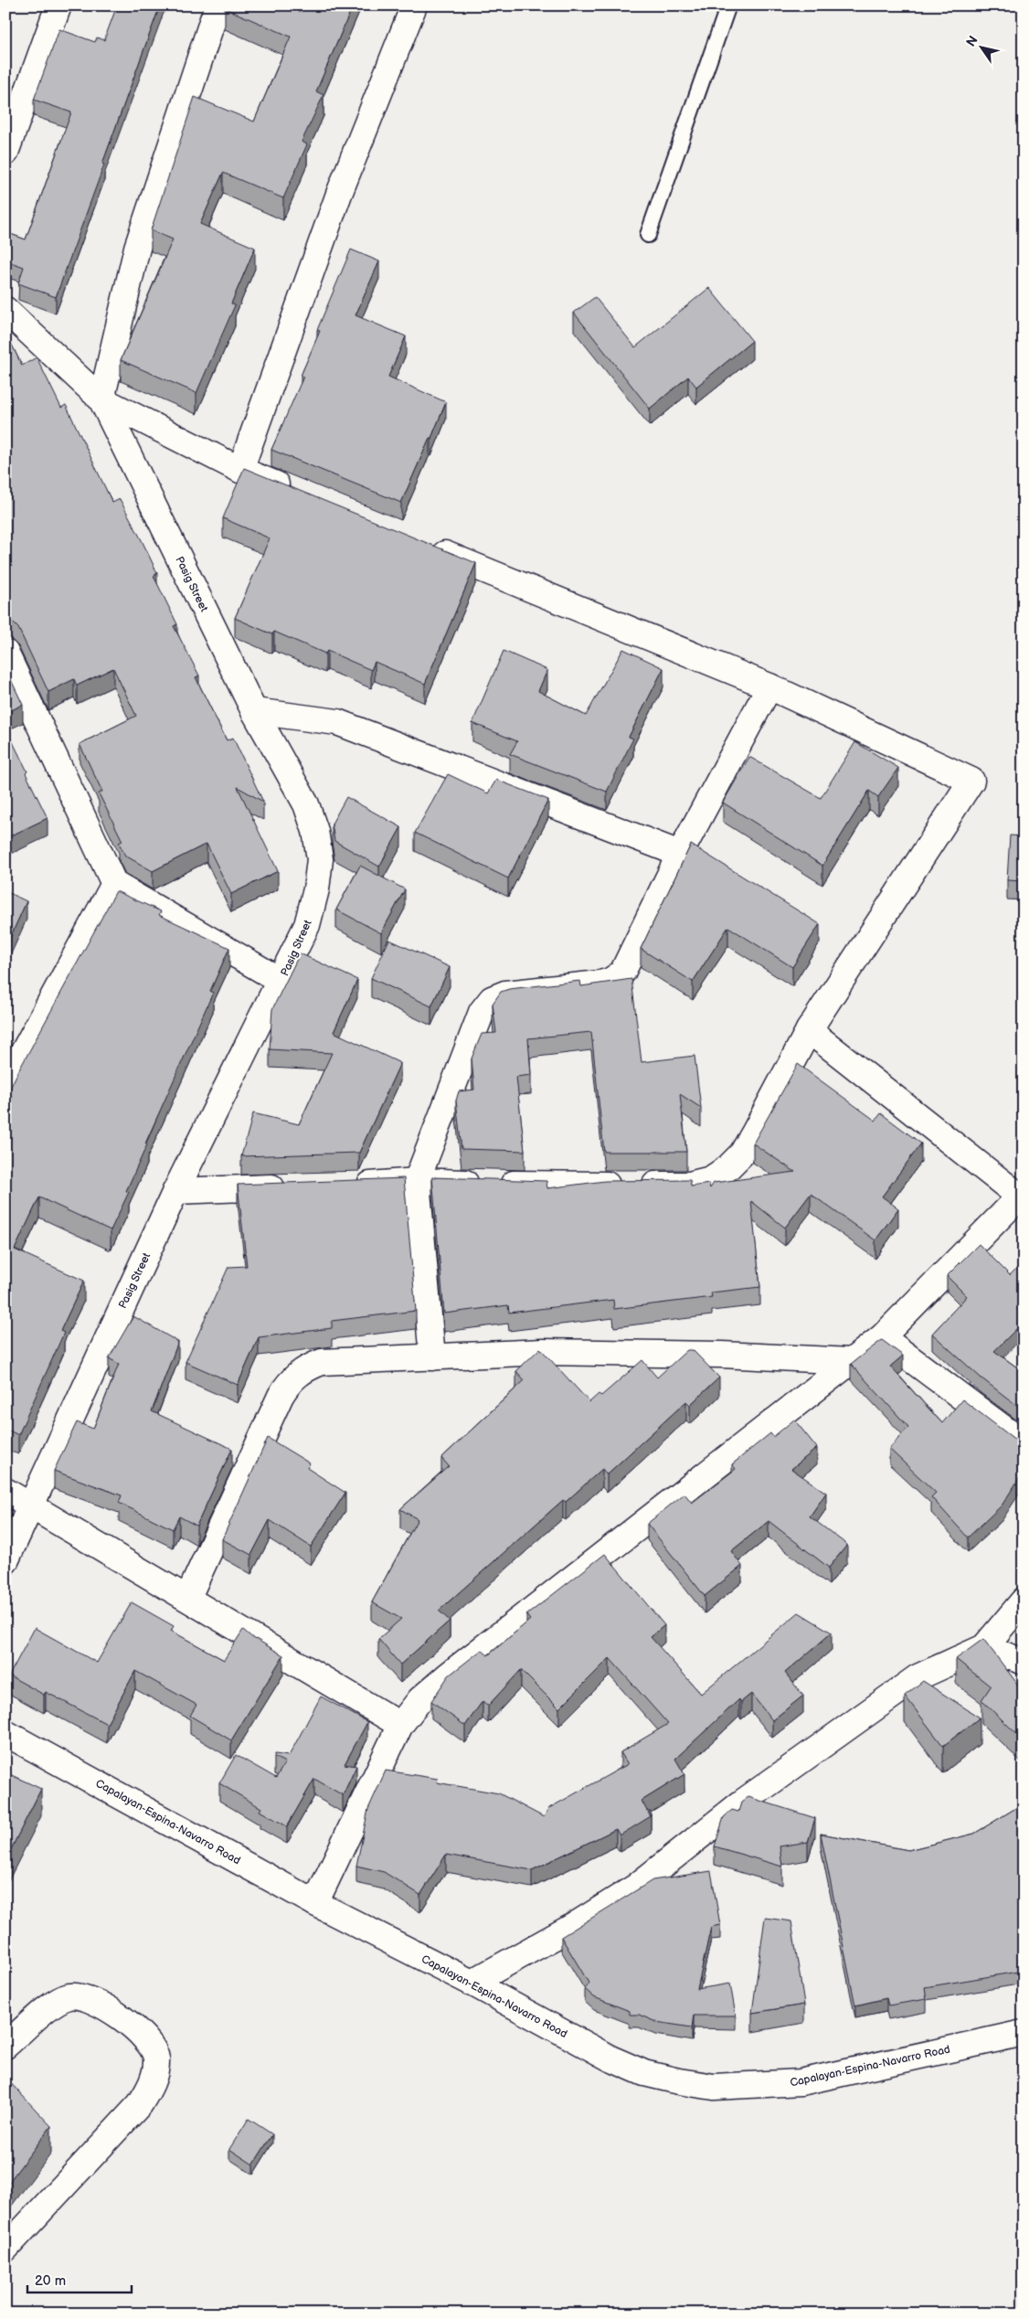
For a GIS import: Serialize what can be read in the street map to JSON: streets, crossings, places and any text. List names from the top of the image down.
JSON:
{
  "streets": {
    "street": ["Pasig Street", "Capalayan-Espina-Navarro Road"]
  },
  "scale_bar": "20 m",
  "north": "top left"
}
